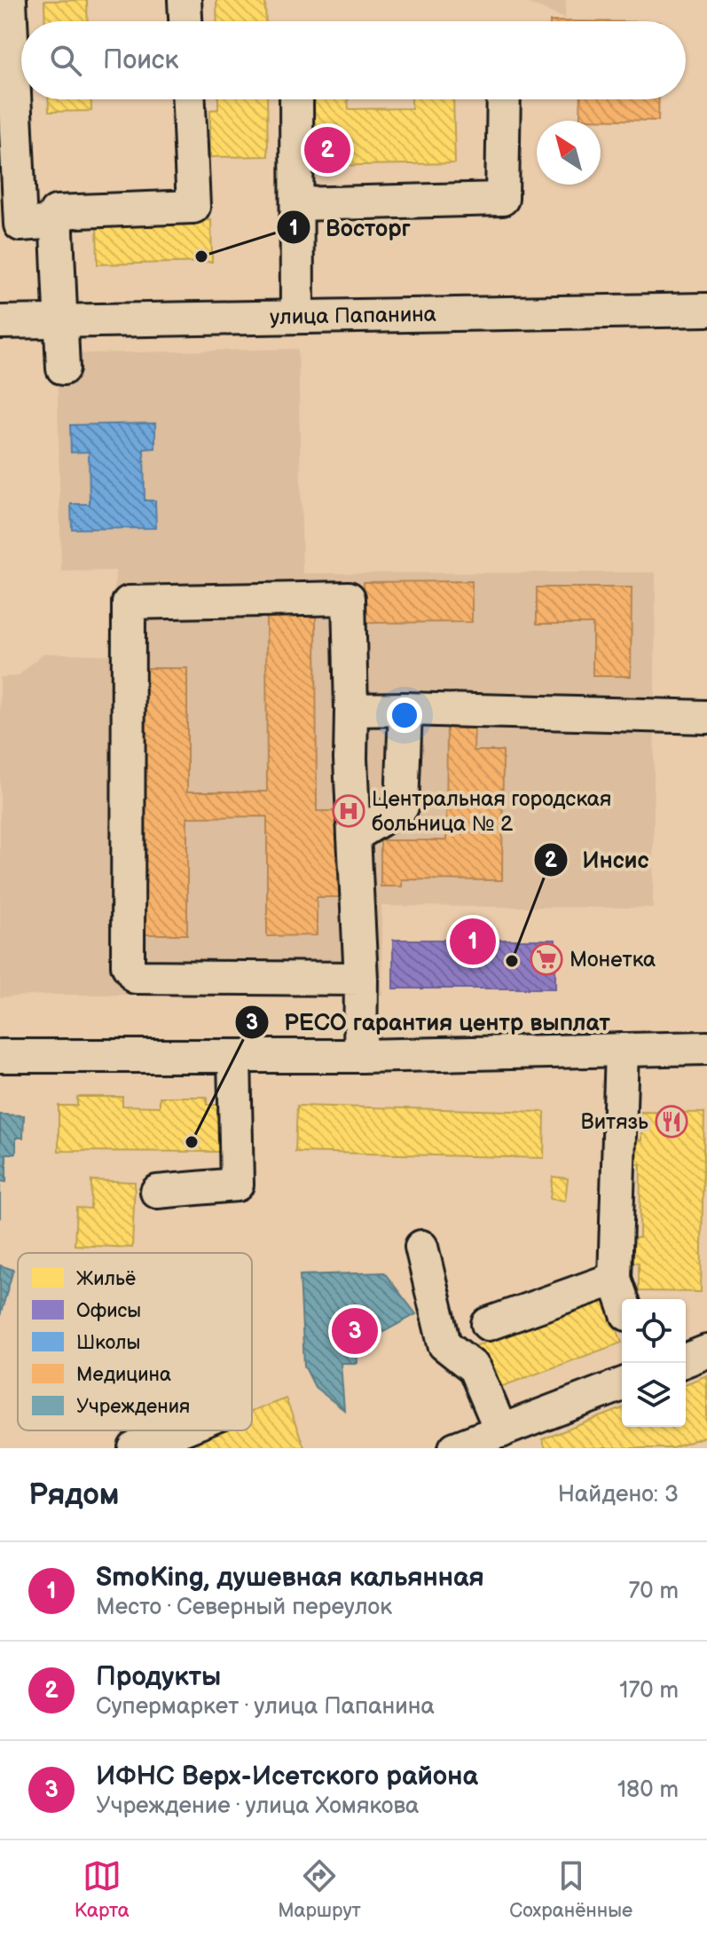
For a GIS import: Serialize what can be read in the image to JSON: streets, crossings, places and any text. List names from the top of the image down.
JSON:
{
  "streets": {
    "street": ["улица Папанина"]
  },
  "places": {
    "other": ["Восторг", "Инсис", "РЕСО гарантия центр выплат"],
    "hospital": ["Центральная городская больница № 2"],
    "supermarket": ["Монетка"],
    "restaurant": ["Витязь"]
  },
  "legend": [
    "Жильё",
    "Офисы",
    "Школы",
    "Медицина",
    "Учреждения"
  ],
  "north": "top left",
  "page": {
    "search": "Поиск",
    "pins": ["2", "1", "3"],
    "heading": ["Рядом", "Найдено: 3"],
    "list": [
      {
        "mark": "1",
        "name": "SmoKing, душевная кальянная",
        "note": "Место · Северный переулок",
        "value": "70 m"
      },
      {
        "mark": "2",
        "name": "Продукты",
        "note": "Супермаркет · улица Папанина",
        "value": "170 m"
      },
      {
        "mark": "3",
        "name": "ИФНС Верх-Исетского района",
        "note": "Учреждение · улица Хомякова",
        "value": "180 m"
      }
    ],
    "nav": ["Карта", "Маршрут", "Сохранённые"]
  }
}
